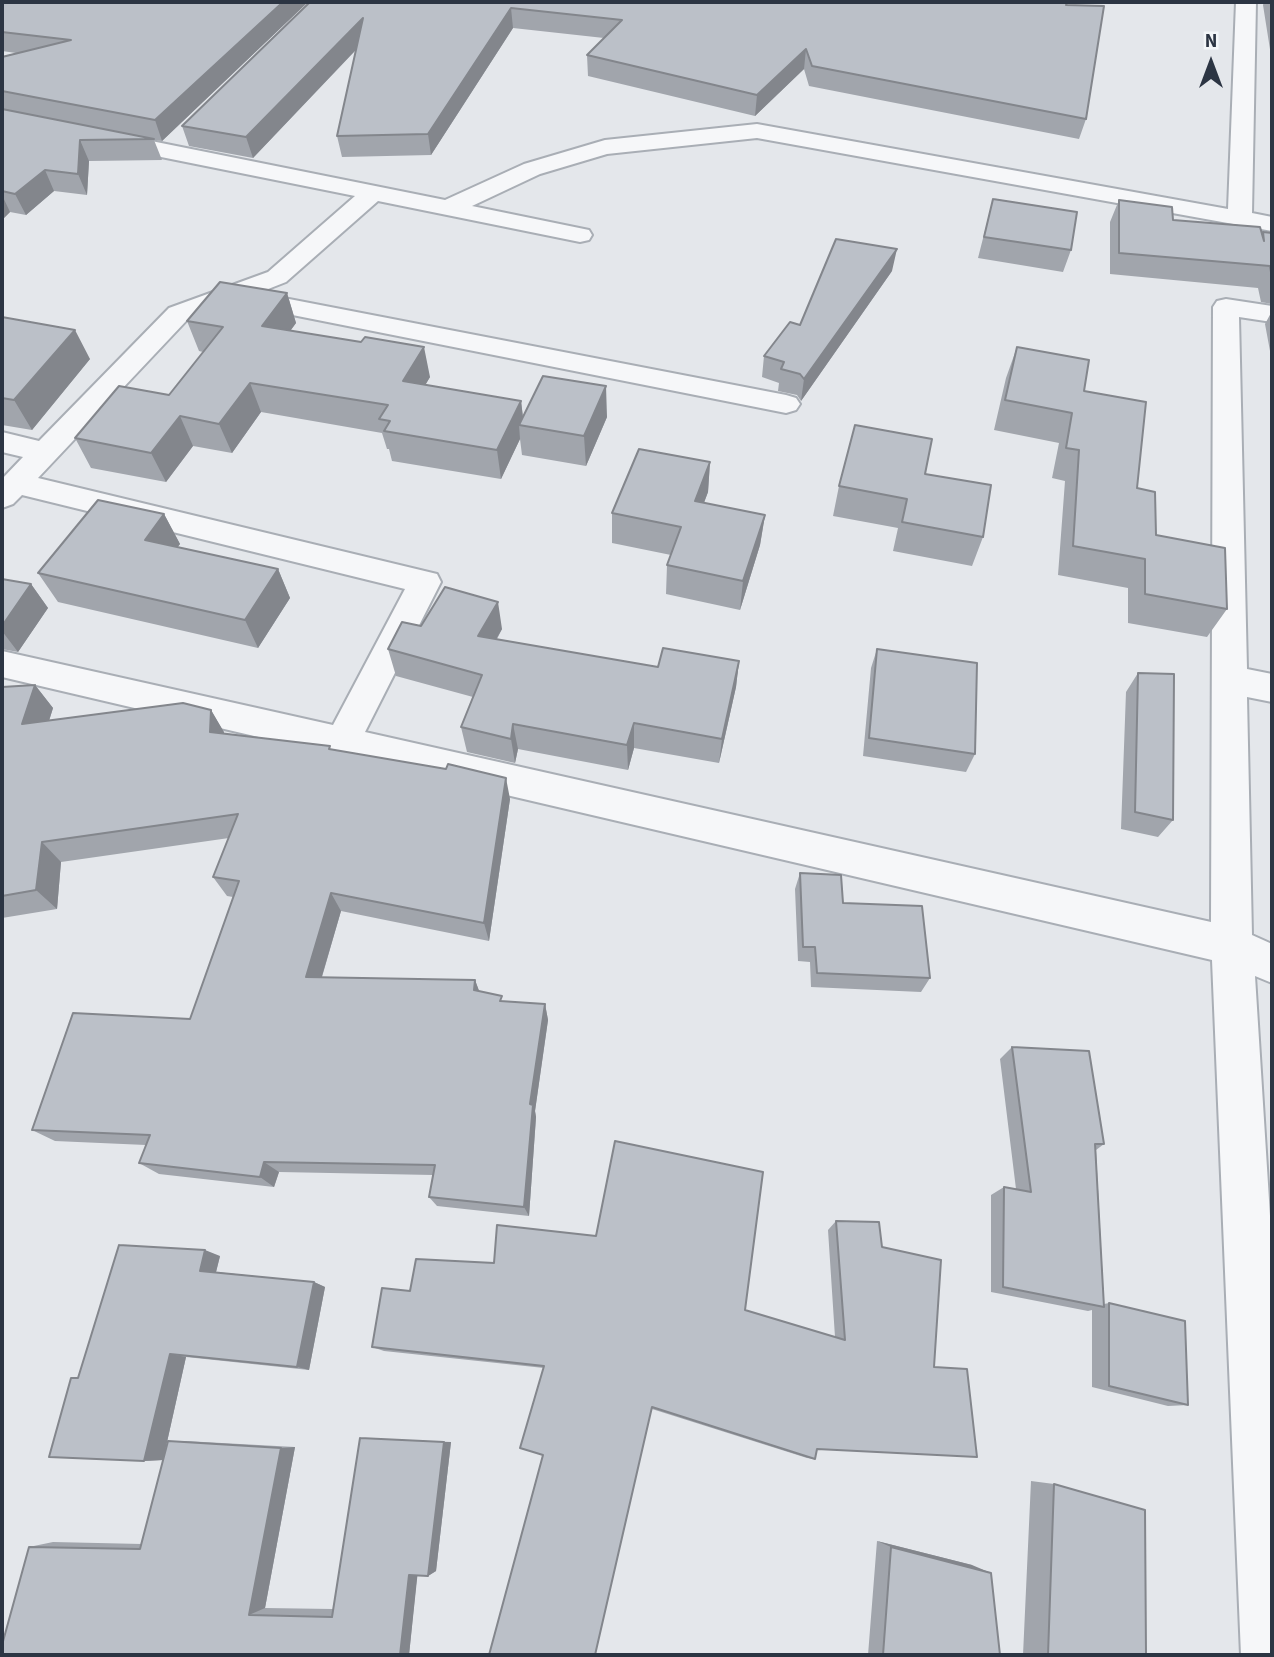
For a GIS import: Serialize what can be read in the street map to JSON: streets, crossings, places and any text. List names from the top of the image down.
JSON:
{
  "north": "top"
}
